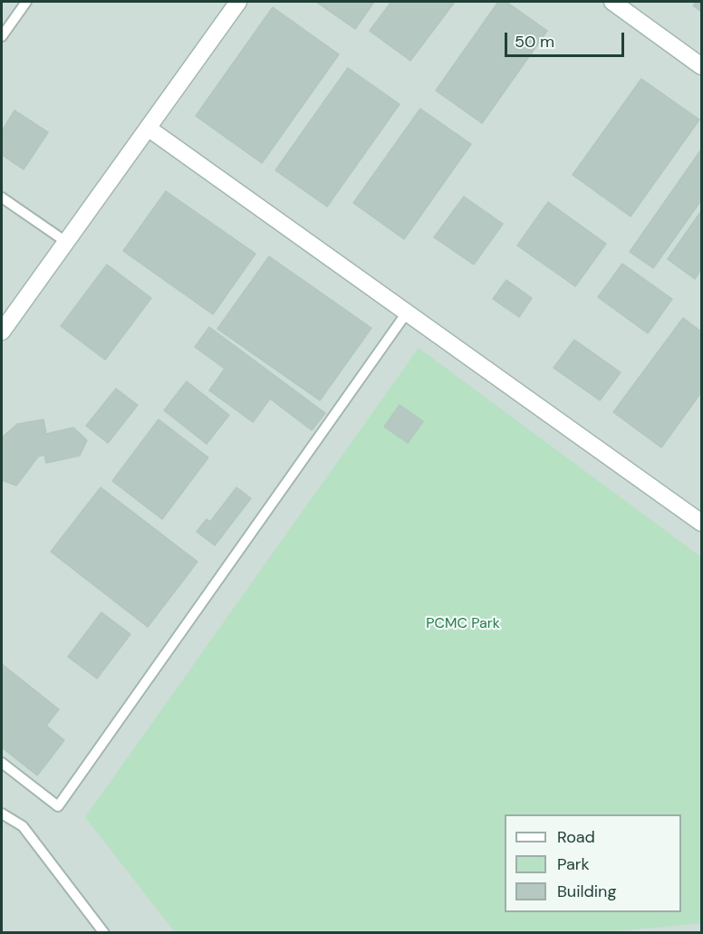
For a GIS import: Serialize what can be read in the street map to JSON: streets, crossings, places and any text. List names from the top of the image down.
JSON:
{
  "parks": ["PCMC Park"],
  "legend": ["Road", "Park", "Building"],
  "scale_bar": "50 m"
}
